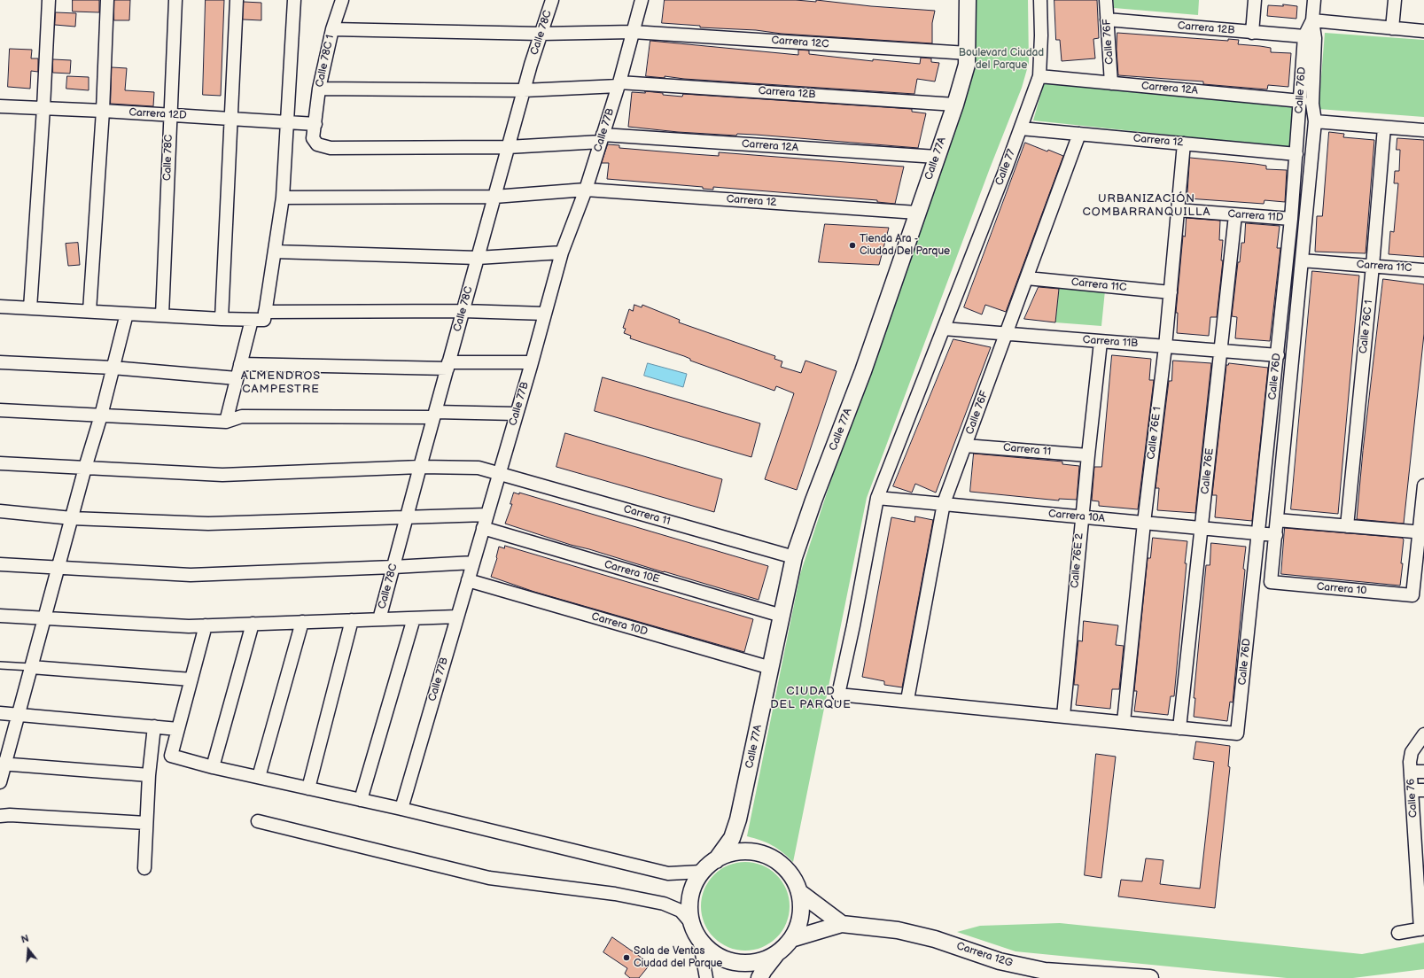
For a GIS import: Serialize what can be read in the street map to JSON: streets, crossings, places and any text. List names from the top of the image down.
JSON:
{
  "streets": {
    "street": [
      "Carrera 12B",
      "Calle 78C",
      "Calle 76F",
      "Carrera 12C",
      "Calle 78C 1",
      "Carrera 12A",
      "Calle 76D",
      "Carrera 12D",
      "Calle 77B",
      "Carrera 12",
      "Calle 77A",
      "Calle 77",
      "Carrera 11D",
      "Carrera 11C",
      "Calle 76C 1",
      "Carrera 11B",
      "Calle 76E 1",
      "Carrera 11",
      "Calle 76E",
      "Carrera 10A",
      "Calle 76E 2",
      "Carrera 10E",
      "Carrera 10",
      "Carrera 10D",
      "Calle 76",
      "Carrera 12G"
    ]
  },
  "crossings": [
    ["Carrera 12B", "Calle 78C"],
    ["Carrera 12B", "Calle 76F"],
    ["Carrera 12B", "Calle 78C 1"],
    ["Carrera 12B", "Calle 76D"],
    ["Carrera 12B", "Calle 77B"],
    ["Carrera 12B", "Calle 77A"],
    ["Calle 78C", "Carrera 12C"],
    ["Calle 78C", "Calle 78C 1"],
    ["Calle 78C", "Carrera 12A"],
    ["Calle 78C", "Carrera 12D"],
    ["Calle 78C", "Carrera 12"],
    ["Calle 78C", "Carrera 11"],
    ["Calle 76F", "Carrera 12A"],
    ["Calle 76F", "Carrera 12"],
    ["Calle 76F", "Calle 77"],
    ["Calle 76F", "Carrera 11C"],
    ["Calle 76F", "Carrera 11B"],
    ["Calle 76F", "Carrera 11"],
    ["Calle 76F", "Carrera 10A"],
    ["Carrera 12C", "Calle 78C 1"],
    ["Carrera 12C", "Calle 77B"],
    ["Carrera 12C", "Calle 77A"],
    ["Calle 78C 1", "Carrera 12A"],
    ["Calle 78C 1", "Carrera 12D"],
    ["Carrera 12A", "Calle 76D"],
    ["Carrera 12A", "Calle 77B"],
    ["Carrera 12A", "Calle 77A"],
    ["Carrera 12A", "Calle 77"],
    ["Calle 76D", "Carrera 12"],
    ["Calle 76D", "Carrera 11D"],
    ["Calle 76D", "Carrera 11C"],
    ["Calle 76D", "Carrera 11B"],
    ["Calle 76D", "Calle 76E"],
    ["Calle 76D", "Carrera 10A"],
    ["Calle 76D", "Carrera 10"],
    ["Calle 77B", "Carrera 12"],
    ["Calle 77B", "Carrera 11"],
    ["Calle 77B", "Carrera 10E"],
    ["Calle 77B", "Carrera 10D"],
    ["Carrera 12", "Calle 77A"],
    ["Carrera 12", "Calle 77"],
    ["Carrera 12", "Calle 76E 1"],
    ["Calle 77A", "Carrera 11"],
    ["Calle 77A", "Carrera 10E"],
    ["Calle 77A", "Carrera 10D"],
    ["Calle 77A", "Carrera 12G"],
    ["Calle 77", "Carrera 11B"],
    ["Calle 77", "Carrera 10A"],
    ["Carrera 11D", "Calle 76E 1"],
    ["Carrera 11D", "Calle 76E"],
    ["Carrera 11C", "Calle 76C 1"],
    ["Carrera 11C", "Calle 76E 1"],
    ["Carrera 11B", "Calle 76E 1"],
    ["Carrera 11B", "Calle 76E"],
    ["Carrera 11B", "Calle 76E 2"],
    ["Calle 76E 1", "Carrera 10A"],
    ["Carrera 11", "Calle 76E 2"],
    ["Calle 76E", "Carrera 10A"],
    ["Carrera 10A", "Calle 76E 2"]
  ],
  "districts": ["URBANIZACIÓN COMBARRANQUILLA", "ALMENDROS CAMPESTRE", "CIUDAD DEL PARQUE"],
  "parks": ["Boulevard Ciudad del Parque"],
  "places": ["Tienda Ara - Ciudad Del Parque", "Sala de Ventas Ciudad del Parque"],
  "north": "top"
}
